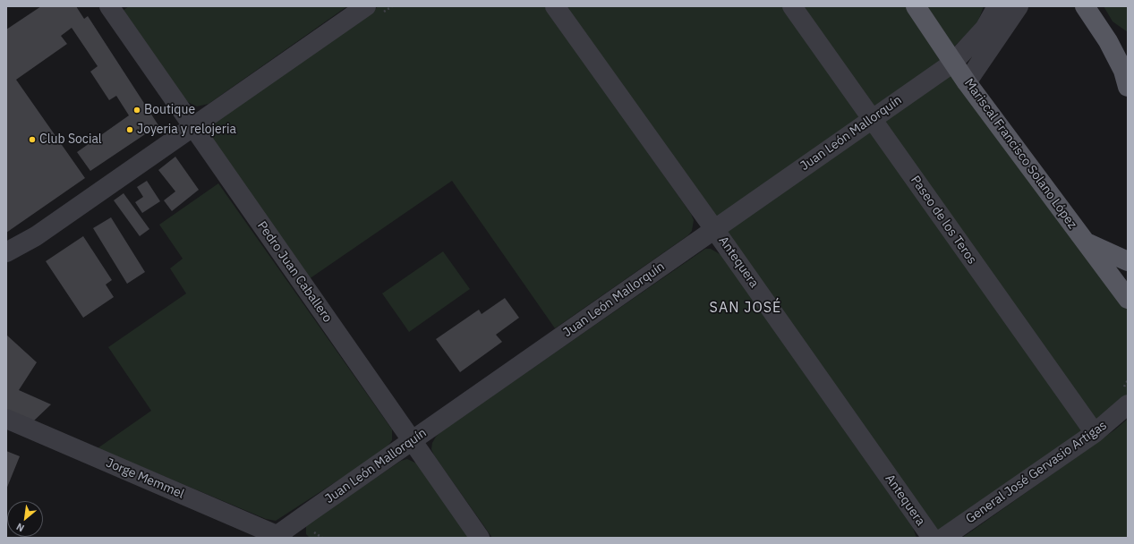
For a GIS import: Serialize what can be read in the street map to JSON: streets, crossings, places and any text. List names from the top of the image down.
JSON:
{
  "streets": {
    "main road": ["Mariscal Francisco Solano López"],
    "street": [
      "Juan León Mallorquín",
      "Paseo de los Teros",
      "Antequera",
      "Pedro Juan Caballero",
      "General José Gervasio Artigas",
      "Jorge Memmel"
    ]
  },
  "crossings": [
    ["Juan León Mallorquín", "Mariscal Francisco Solano López"],
    ["Juan León Mallorquín", "Paseo de los Teros"],
    ["Juan León Mallorquín", "Antequera"],
    ["Juan León Mallorquín", "Pedro Juan Caballero"],
    ["Juan León Mallorquín", "Jorge Memmel"],
    ["Paseo de los Teros", "General José Gervasio Artigas"]
  ],
  "districts": ["SAN JOSÉ"],
  "places": ["Boutique", "Joyeria y relojeria", "Club Social"],
  "north": "bottom left"
}
